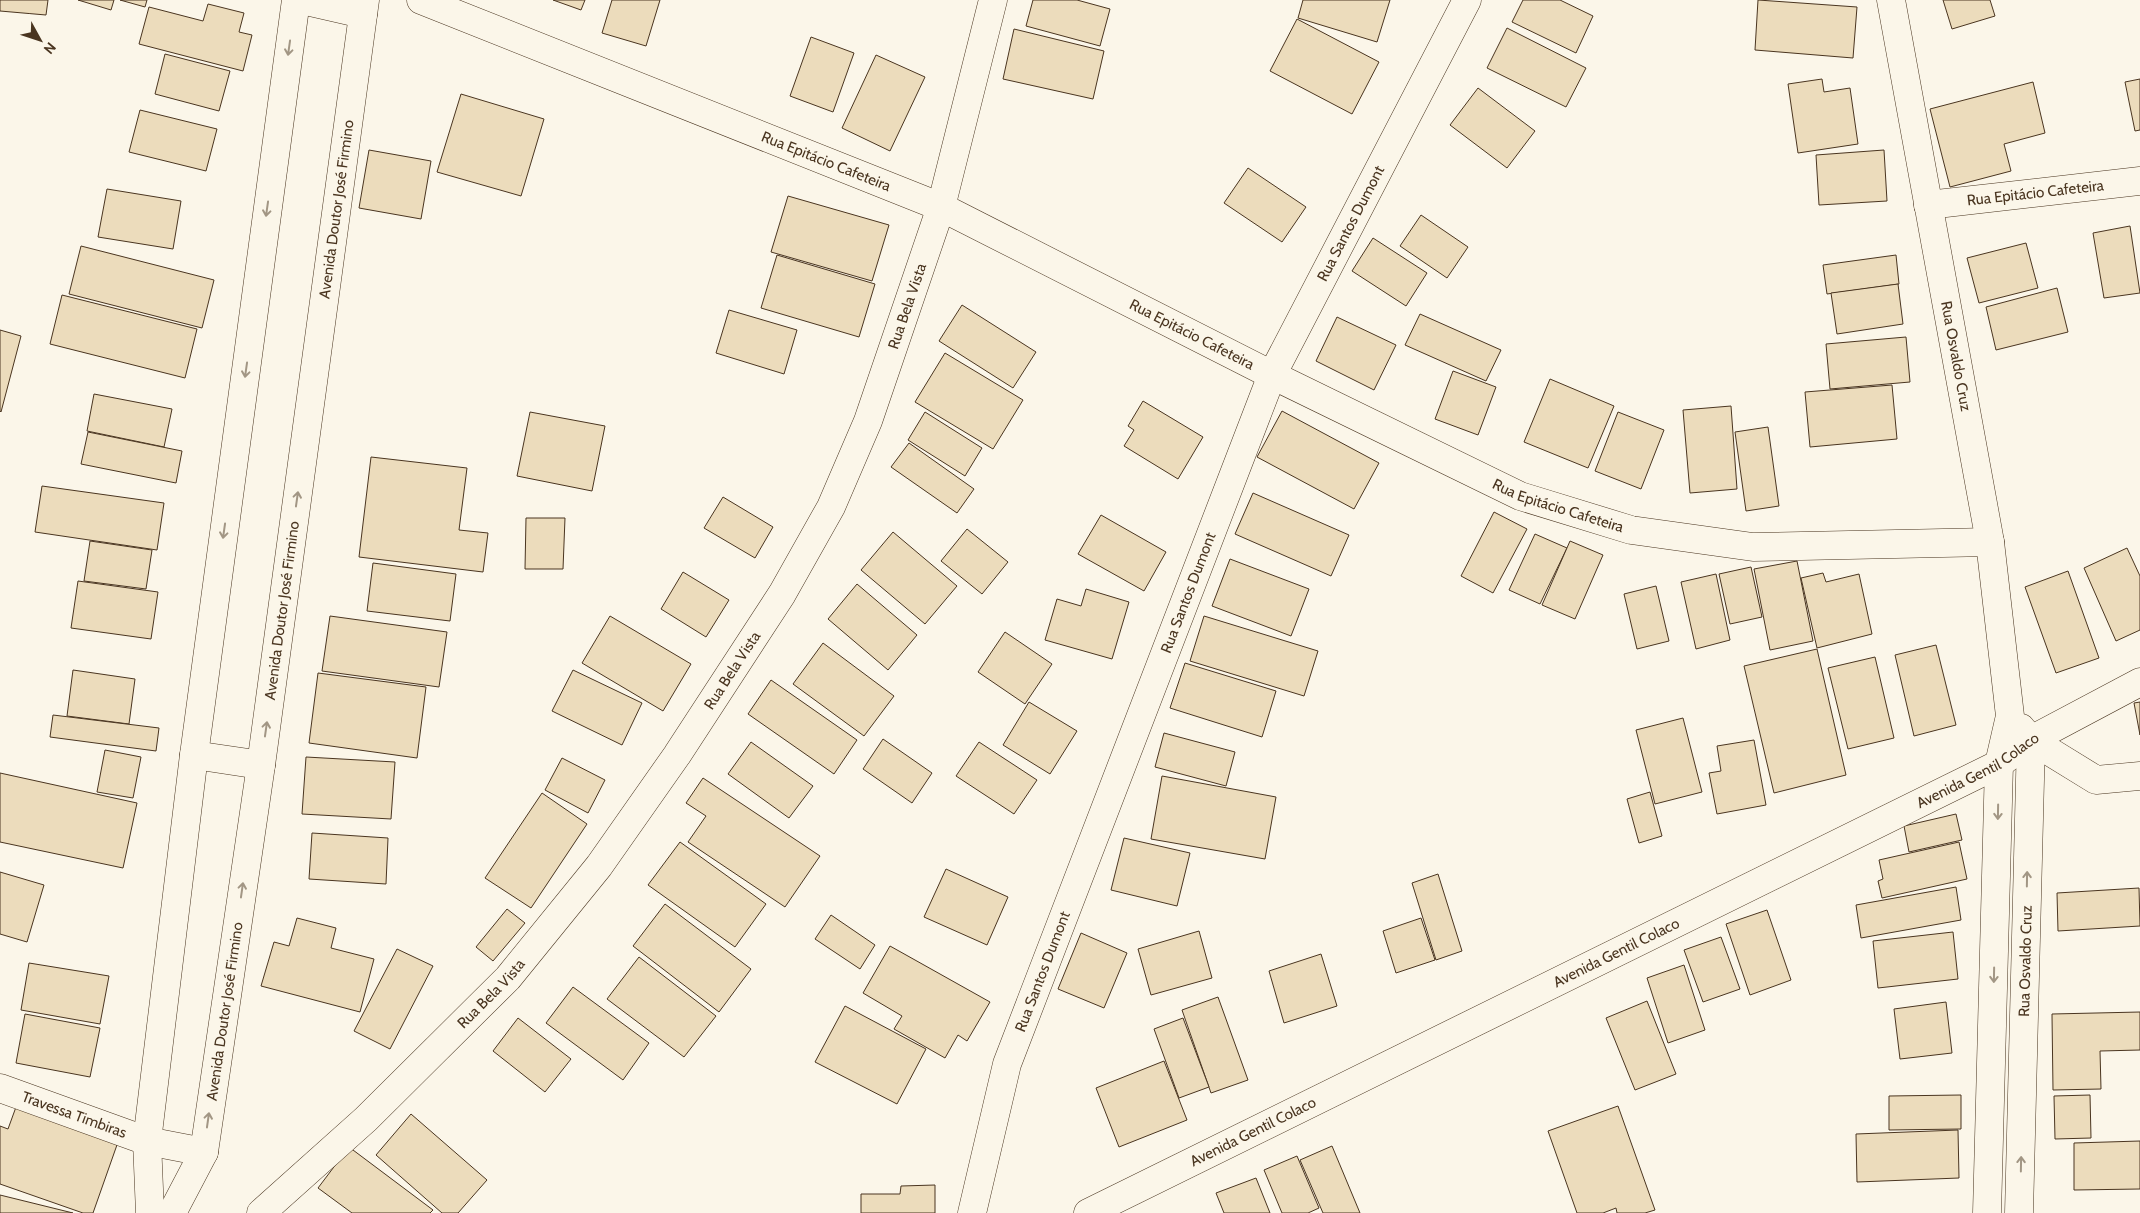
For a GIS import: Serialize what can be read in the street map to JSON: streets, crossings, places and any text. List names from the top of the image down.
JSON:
{
  "streets": {
    "street": [
      "Rua Epitácio Cafeteira",
      "Avenida Doutor José Firmino",
      "Rua Santos Dumont",
      "Rua Bela Vista",
      "Rua Osvaldo Cruz",
      "Avenida Gentil Colaco",
      "Travessa Timbiras"
    ]
  },
  "crossings": [
    ["Rua Epitácio Cafeteira", "Rua Santos Dumont"],
    ["Rua Epitácio Cafeteira", "Rua Bela Vista"],
    ["Rua Epitácio Cafeteira", "Rua Osvaldo Cruz"],
    ["Avenida Doutor José Firmino", "Travessa Timbiras"],
    ["Rua Osvaldo Cruz", "Avenida Gentil Colaco"]
  ],
  "north": "bottom right"
}
